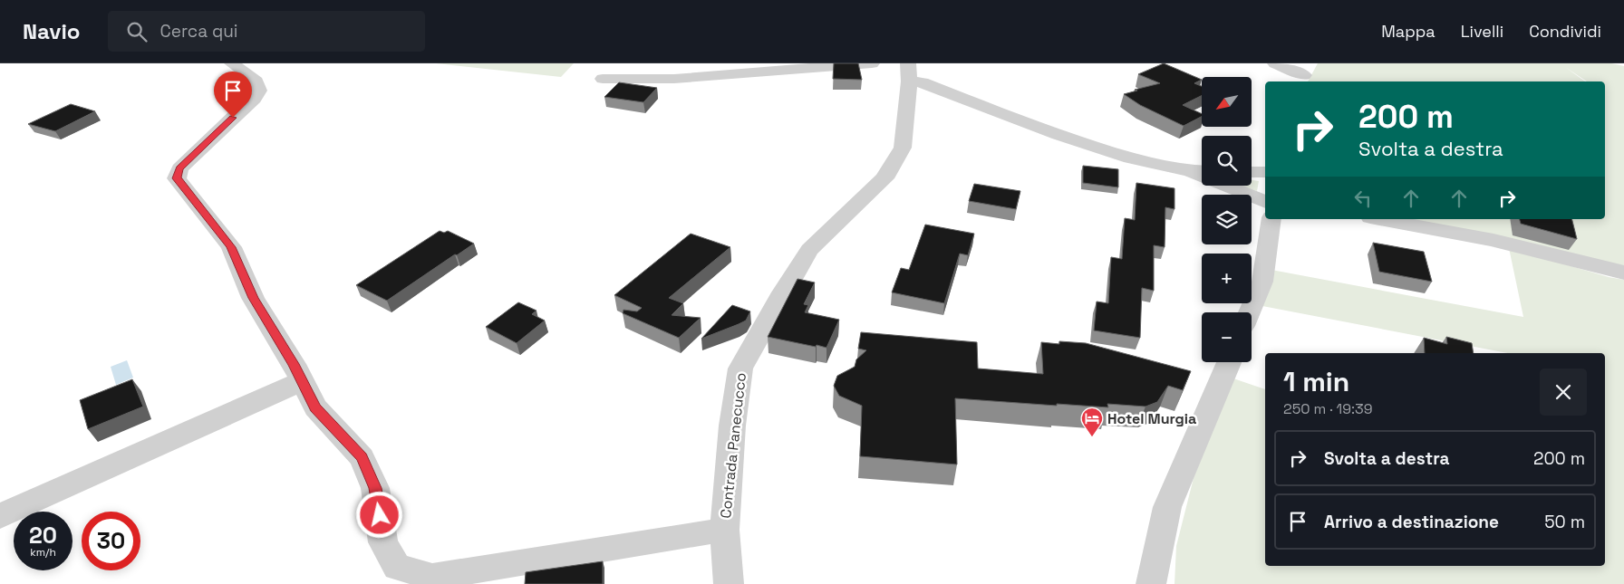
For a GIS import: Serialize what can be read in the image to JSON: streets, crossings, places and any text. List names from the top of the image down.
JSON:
{
  "streets": {
    "street": ["Contrada Panecucco"]
  },
  "places": {
    "hotel": ["Hotel Murgia"]
  },
  "north": "bottom left",
  "page": {
    "header": "Navio",
    "search": "Cerca qui",
    "nav": ["Mappa", "Livelli", "Condividi"],
    "map_buttons": ["+", "−"],
    "turn": ["200 m", "Svolta a destra"],
    "heading": ["1 min", "250 m · 19:39"],
    "list": [
      {
        "name": "Svolta a destra",
        "value": "200 m"
      },
      {
        "name": "Arrivo a destinazione",
        "value": "50 m"
      }
    ],
    "speed": "20 km/h",
    "limit": "30"
  }
}
